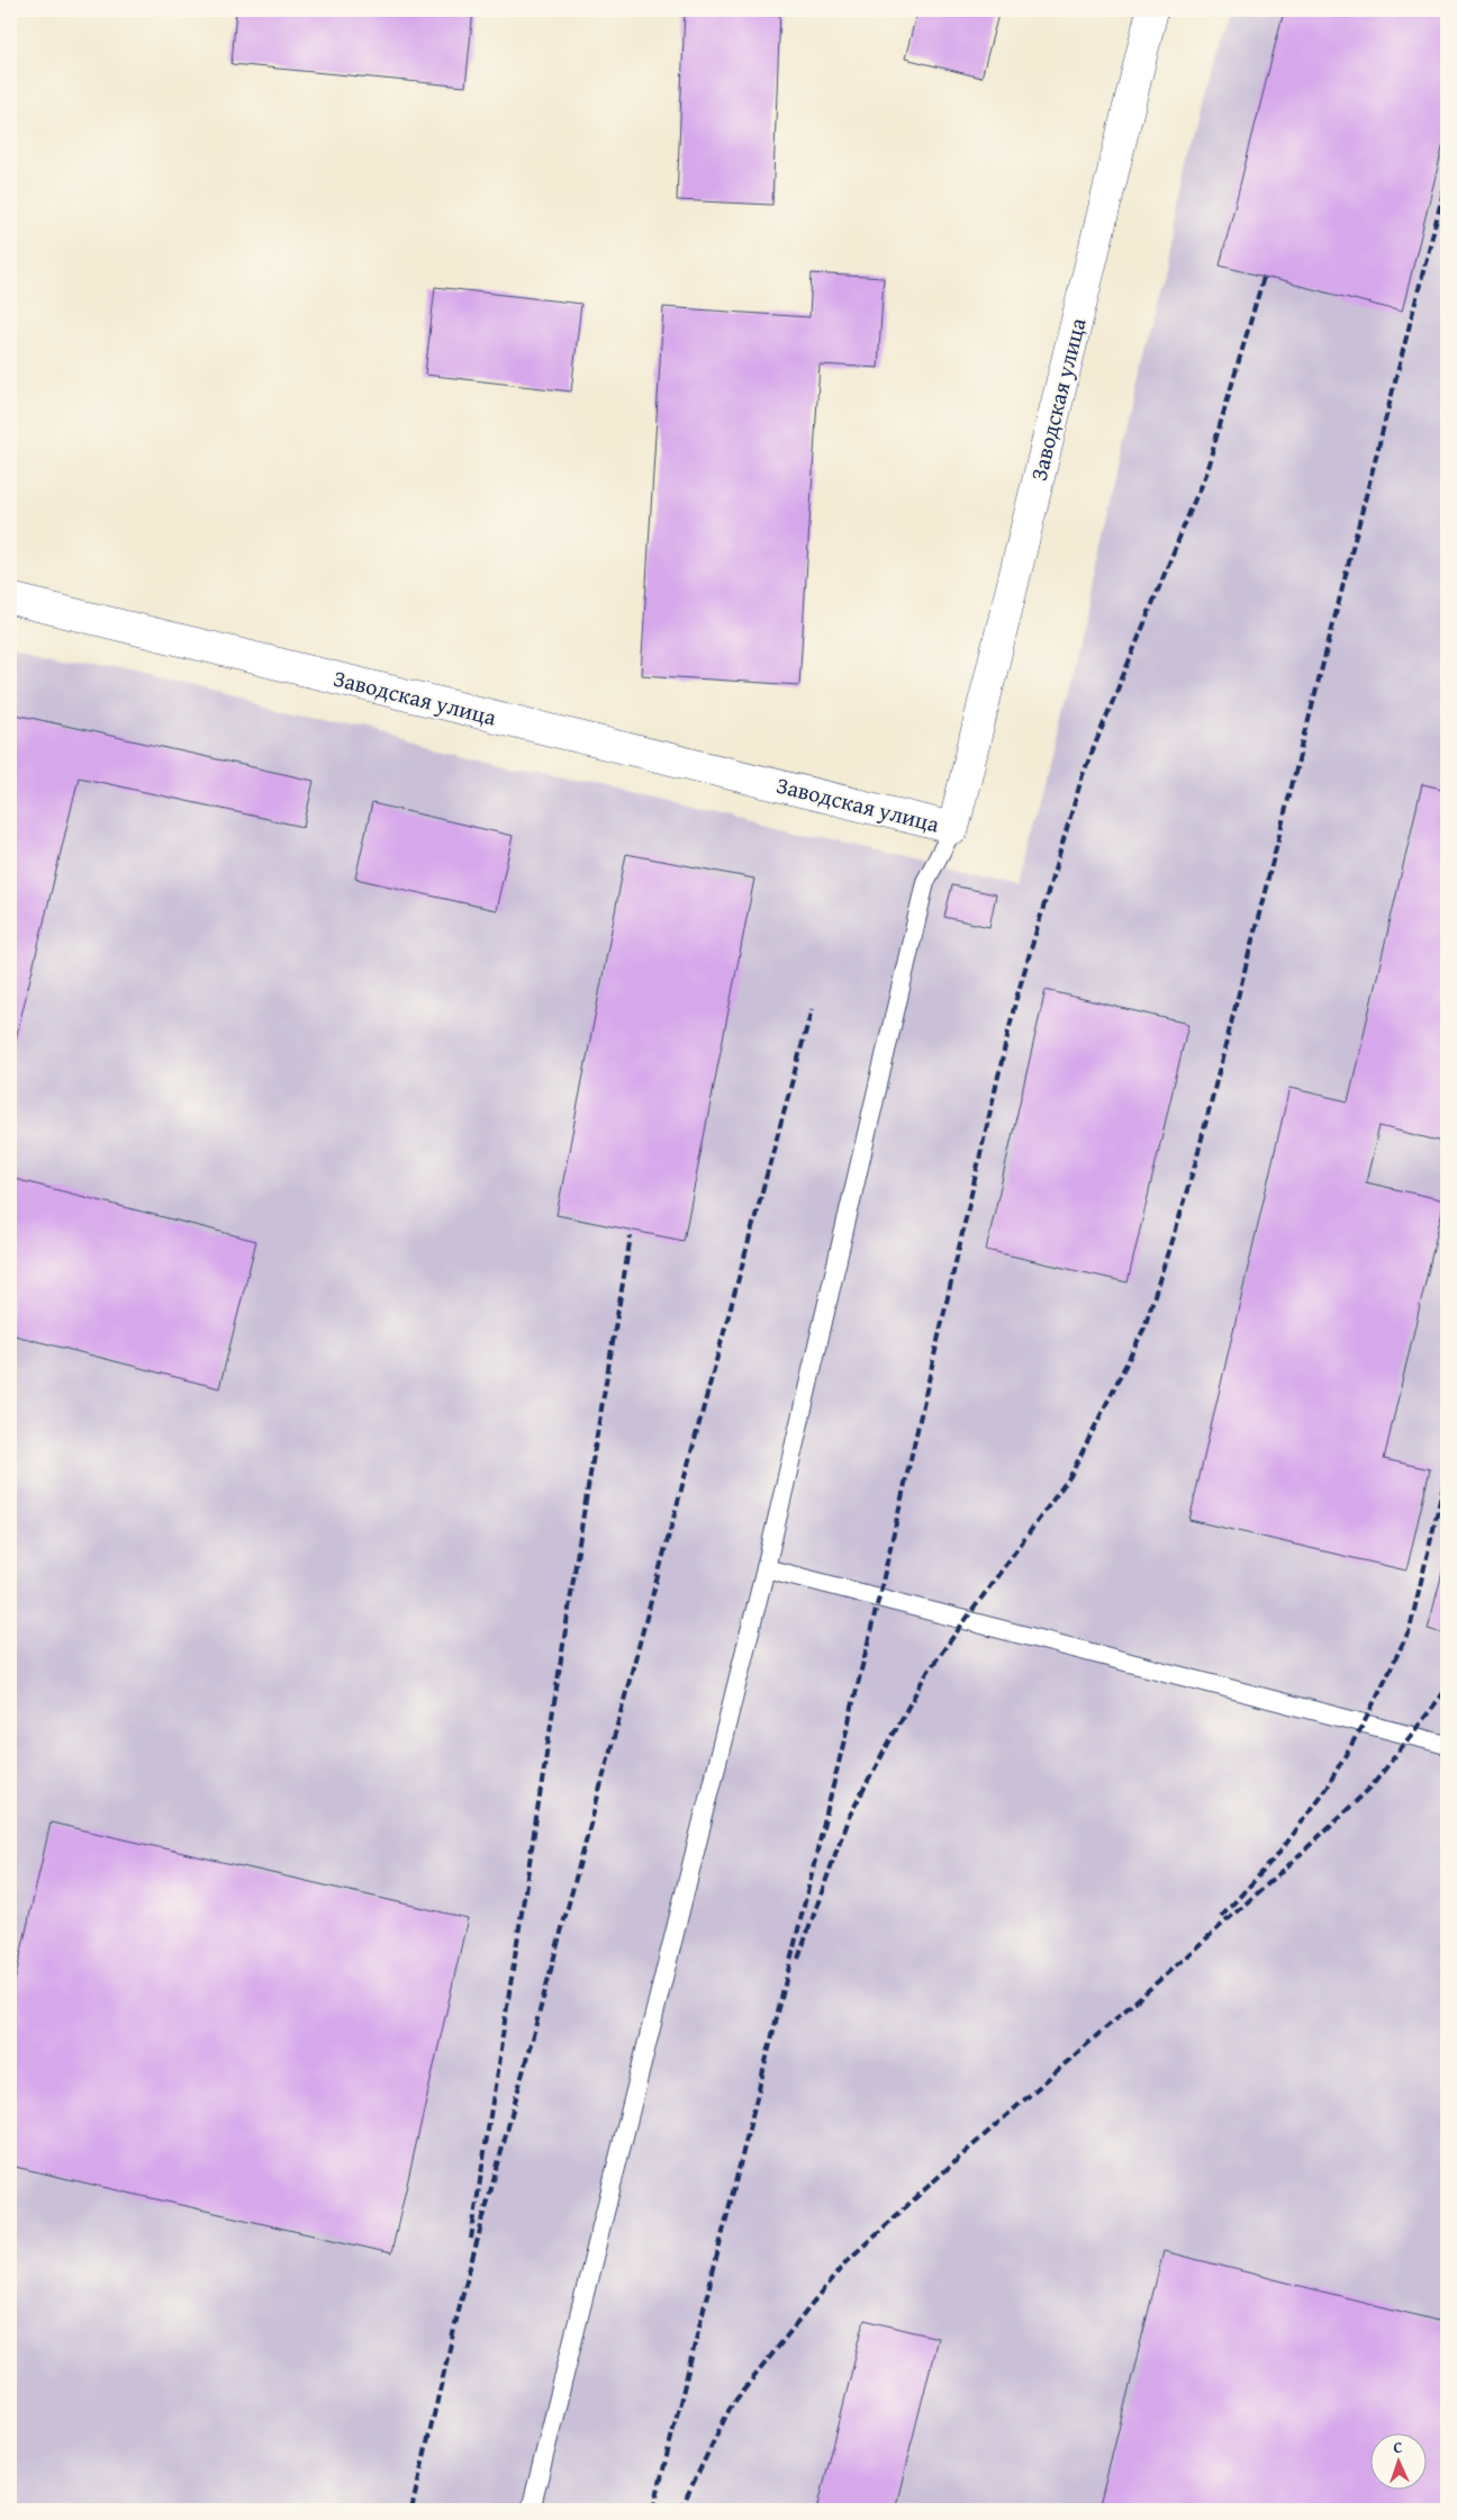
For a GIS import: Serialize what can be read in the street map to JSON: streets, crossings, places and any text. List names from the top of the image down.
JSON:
{
  "streets": {
    "street": ["Заводская улица"]
  },
  "north": "top"
}
